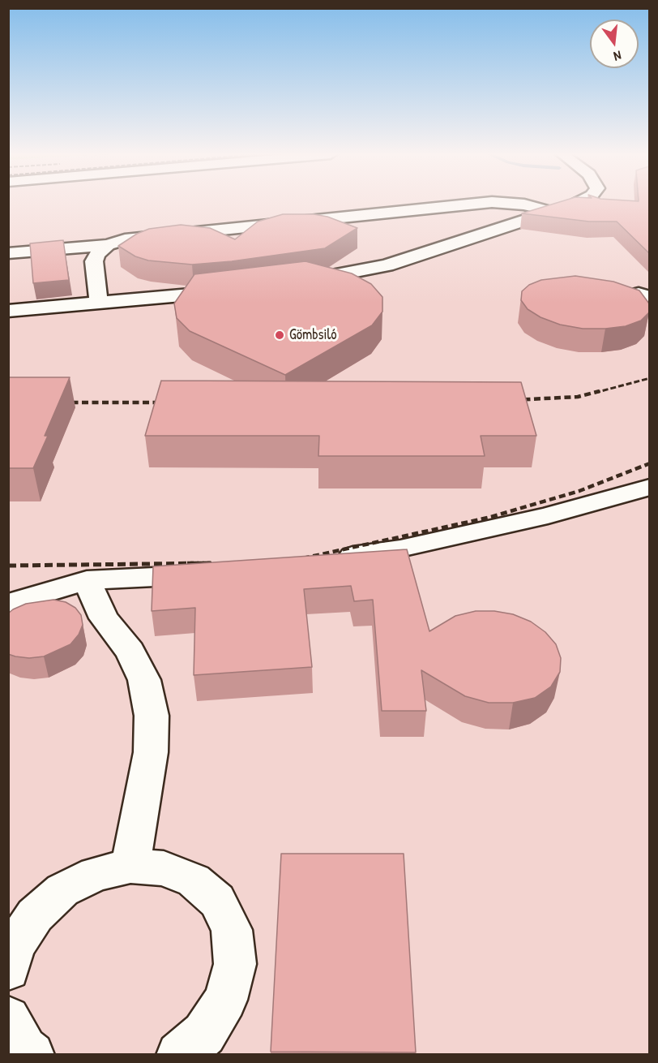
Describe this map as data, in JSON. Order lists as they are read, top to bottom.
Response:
{
  "places": ["Gömbsiló"],
  "north": "bottom"
}
